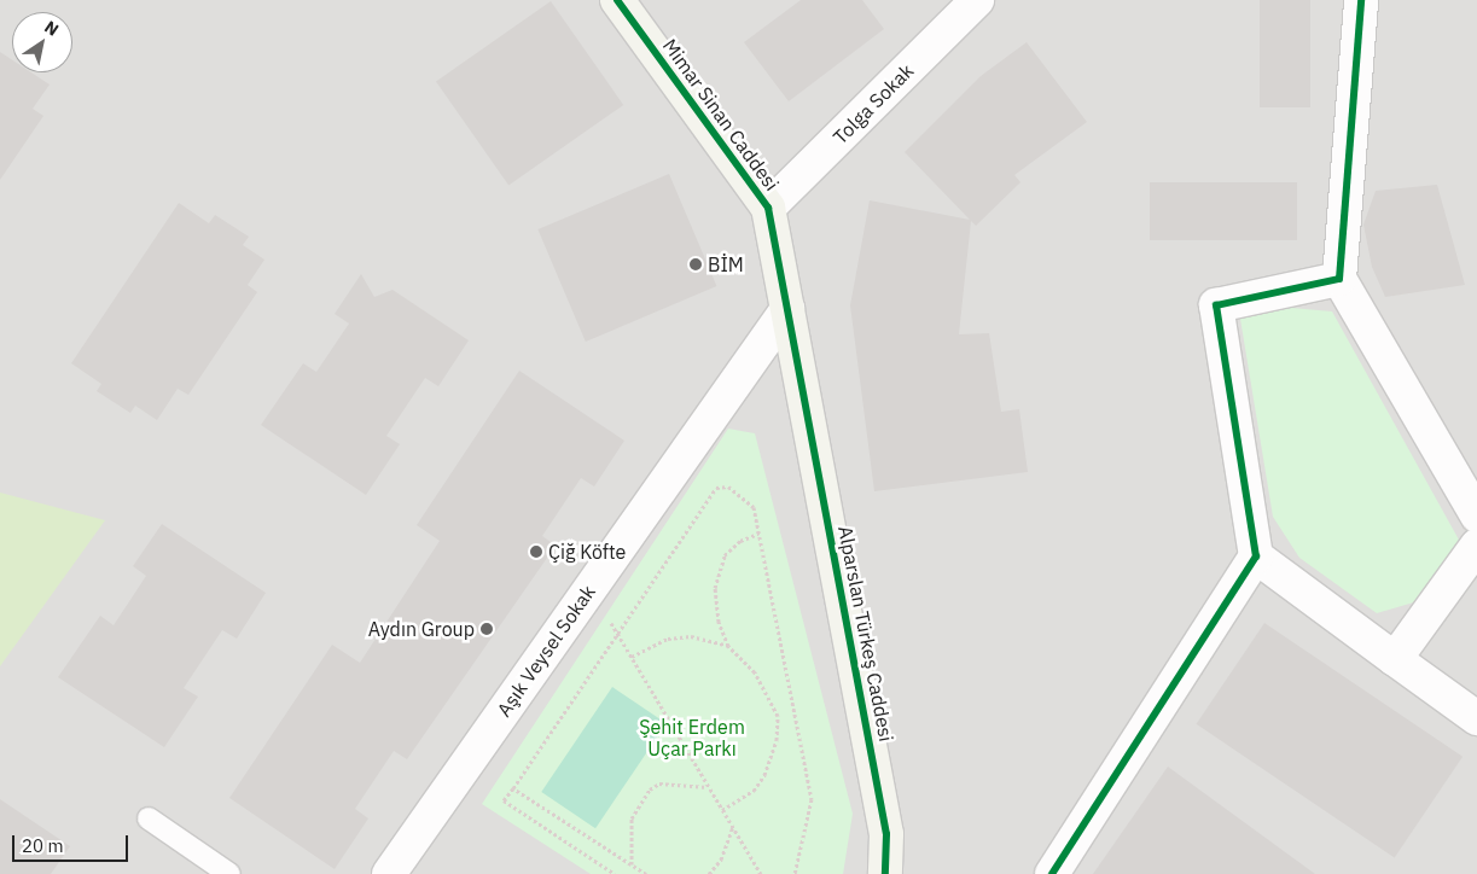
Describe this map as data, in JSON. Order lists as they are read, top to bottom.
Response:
{
  "streets": {
    "street": [
      "Tolga Sokak",
      "Mimar Sinan Caddesi",
      "Alparslan Türkeş Caddesi",
      "Aşık Veysel Sokak"
    ]
  },
  "crossings": [
    ["Tolga Sokak", "Mimar Sinan Caddesi"],
    ["Mimar Sinan Caddesi", "Alparslan Türkeş Caddesi"],
    ["Mimar Sinan Caddesi", "Aşık Veysel Sokak"]
  ],
  "parks": ["Şehit Erdem Uçar Parkı"],
  "places": ["BİM", "Çiğ Köfte", "Aydın Group"],
  "scale_bar": "20 m",
  "north": "top right"
}
